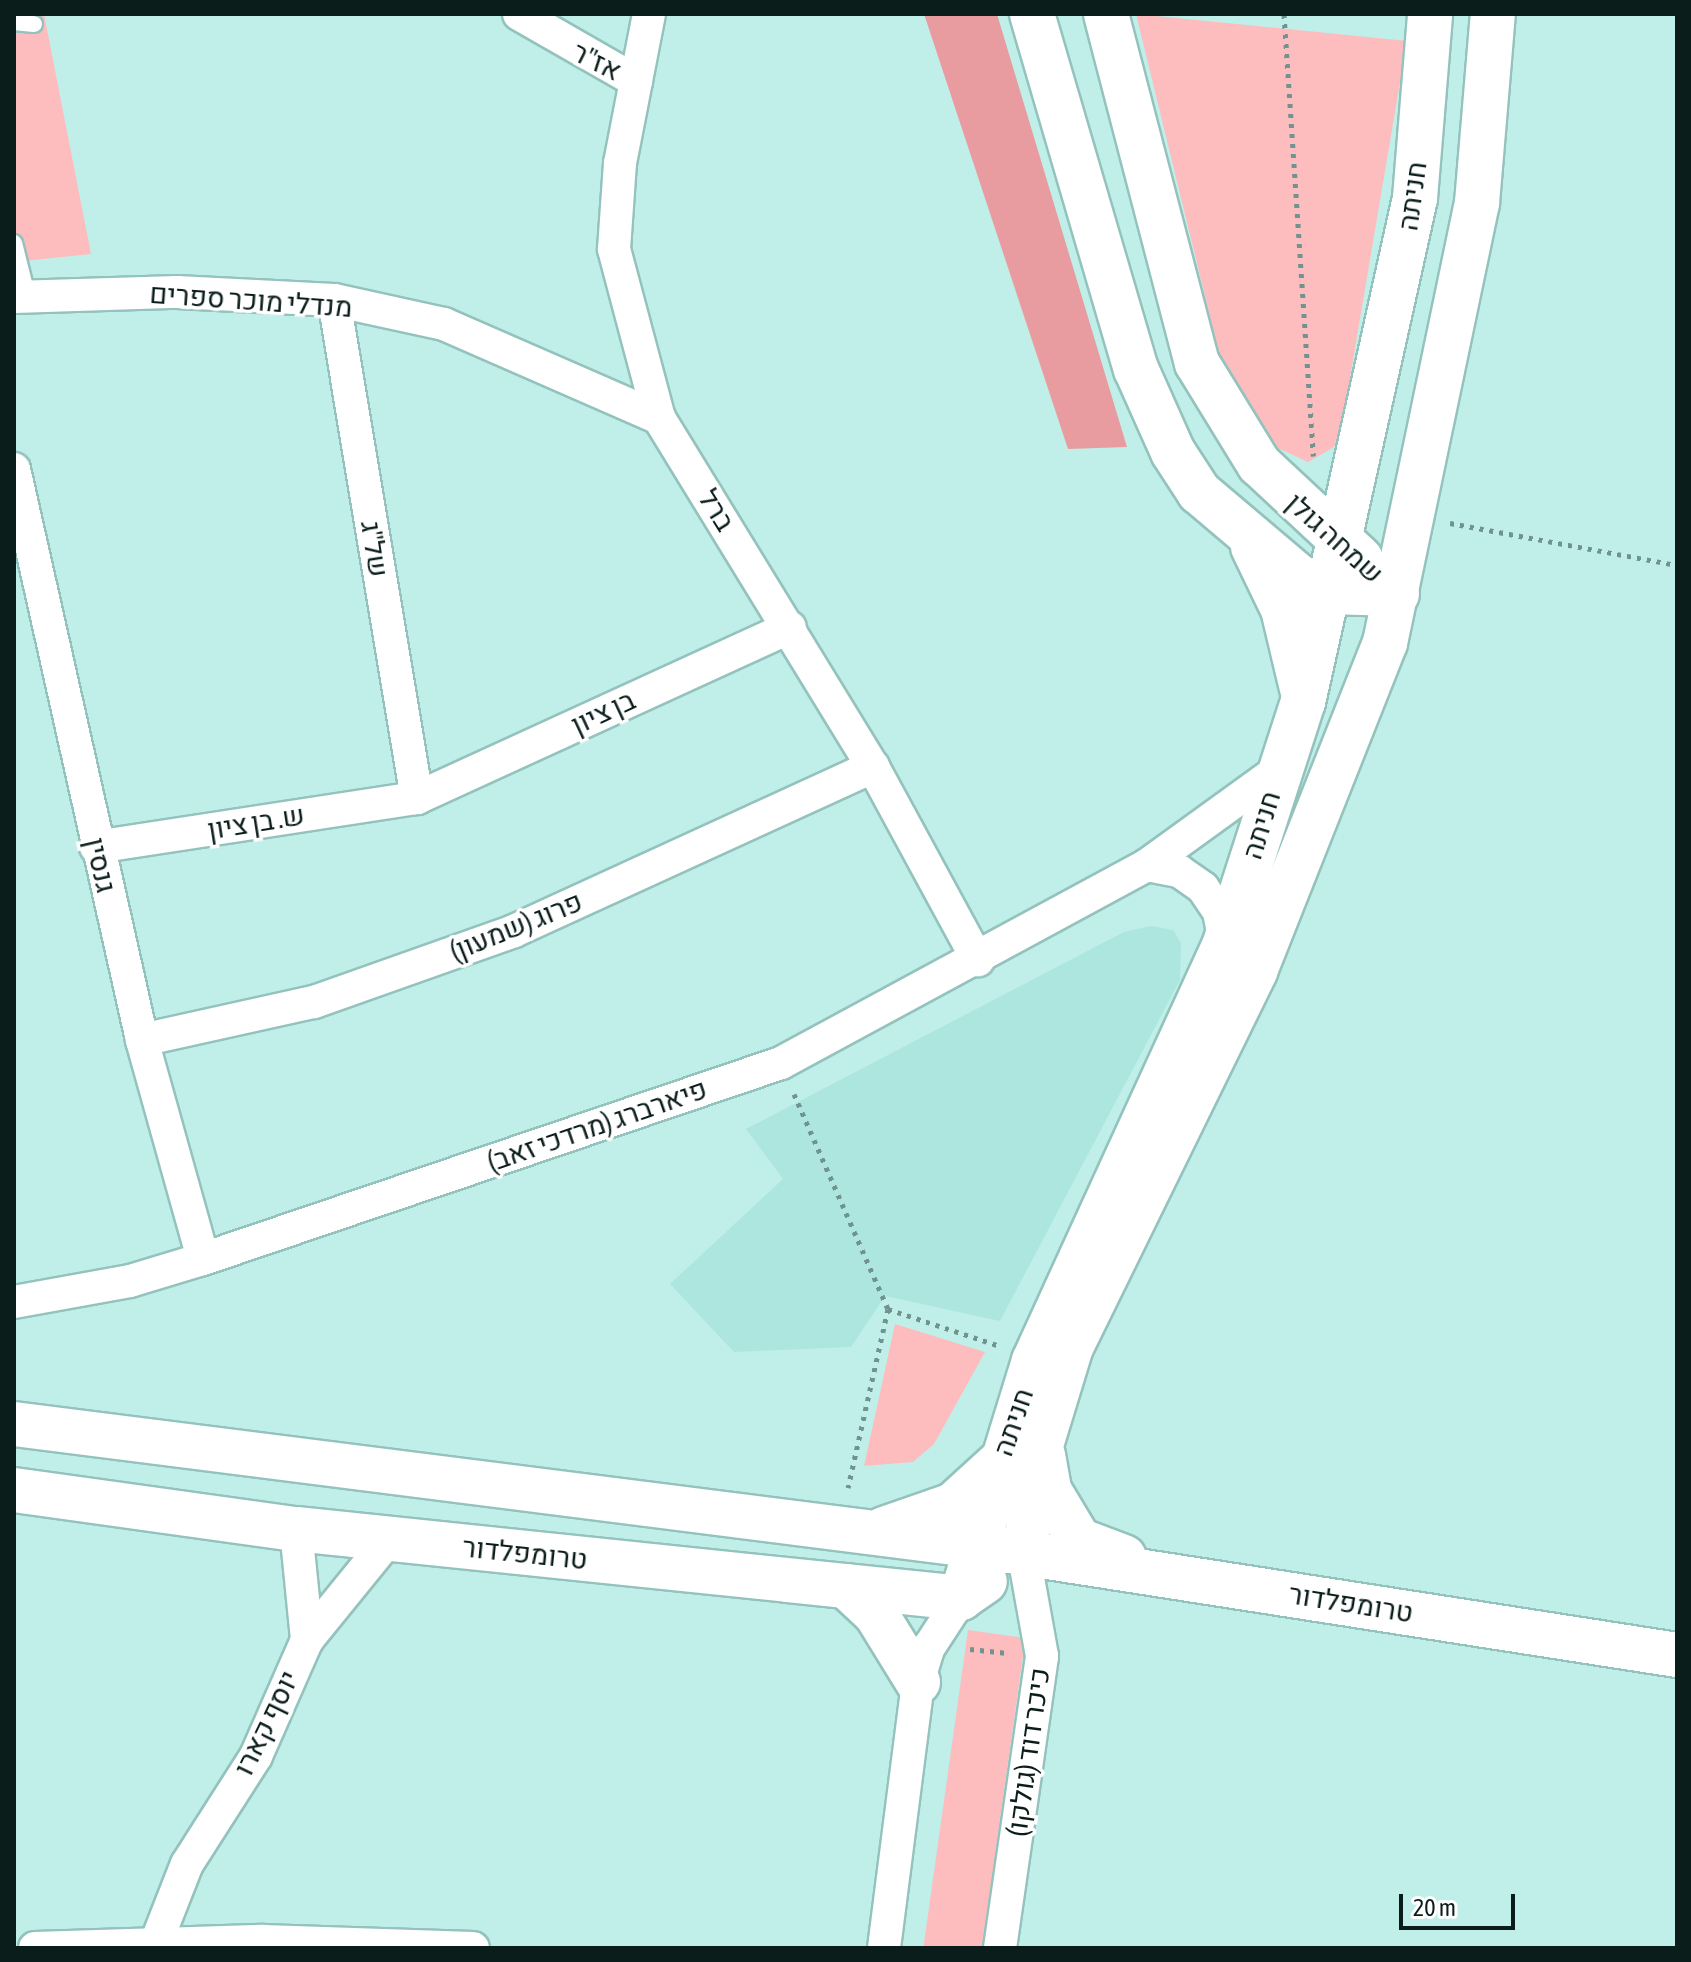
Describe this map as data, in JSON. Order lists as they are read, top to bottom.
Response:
{
  "streets": {
    "street": [
      "אז\"ר",
      "חניתה",
      "מנדלי מוכר ספרים",
      "ברל",
      "שמחה גולן",
      "של\"ג",
      "בן ציון",
      "ש. בן ציון",
      "גנסין",
      "פרוג (שמעון)",
      "פיארברג (מרדכי זאב)",
      "טרומפלדור",
      "יוסף קארו",
      "כיכר דוד (גולקו)"
    ]
  },
  "crossings": [
    ["אז\"ר", "ברל"],
    ["חניתה", "שמחה גולן"],
    ["חניתה", "פיארברג (מרדכי זאב)"],
    ["חניתה", "טרומפלדור"],
    ["חניתה", "כיכר דוד (גולקו)"],
    ["מנדלי מוכר ספרים", "ברל"],
    ["מנדלי מוכר ספרים", "של\"ג"],
    ["ברל", "בן ציון"],
    ["ברל", "פרוג (שמעון)"],
    ["ברל", "פיארברג (מרדכי זאב)"],
    ["של\"ג", "בן ציון"],
    ["של\"ג", "ש. בן ציון"],
    ["בן ציון", "ש. בן ציון"],
    ["ש. בן ציון", "גנסין"],
    ["גנסין", "פרוג (שמעון)"],
    ["גנסין", "פיארברג (מרדכי זאב)"],
    ["טרומפלדור", "יוסף קארו"],
    ["טרומפלדור", "כיכר דוד (גולקו)"]
  ],
  "scale_bar": "20 m"
}
